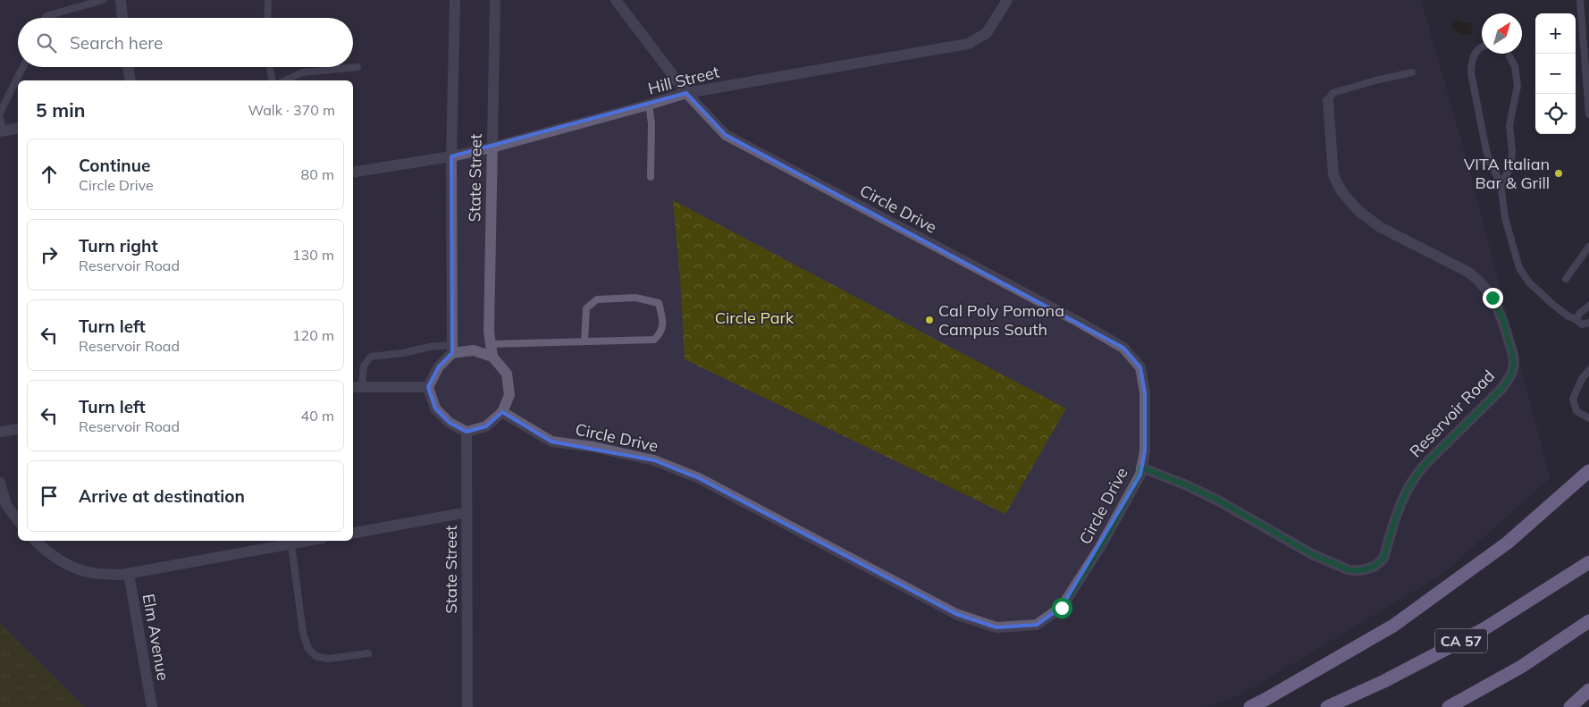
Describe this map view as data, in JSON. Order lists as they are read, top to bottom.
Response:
{
  "streets": {
    "highway": ["CA 57"],
    "street": [
      "Hill Street",
      "State Street",
      "Circle Drive",
      "Reservoir Road",
      "Elm Avenue"
    ]
  },
  "crossings": [
    ["Hill Street", "State Street"],
    ["Hill Street", "Circle Drive"],
    ["State Street", "Circle Drive"],
    ["Circle Drive", "Reservoir Road"]
  ],
  "parks": ["Circle Park"],
  "places": ["VITA Italian Bar & Grill", "Cal Poly Pomona Campus South"],
  "north": "top right",
  "page": {
    "map_buttons": ["+", "−"],
    "search": "Search here",
    "heading": ["5 min", "Walk · 370 m"],
    "list": [
      ["Continue", "Circle Drive", "80 m"],
      ["Turn right", "Reservoir Road", "130 m"],
      ["Turn left", "Reservoir Road", "120 m"],
      ["Turn left", "Reservoir Road", "40 m"],
      "Arrive at destination"
    ]
  }
}
